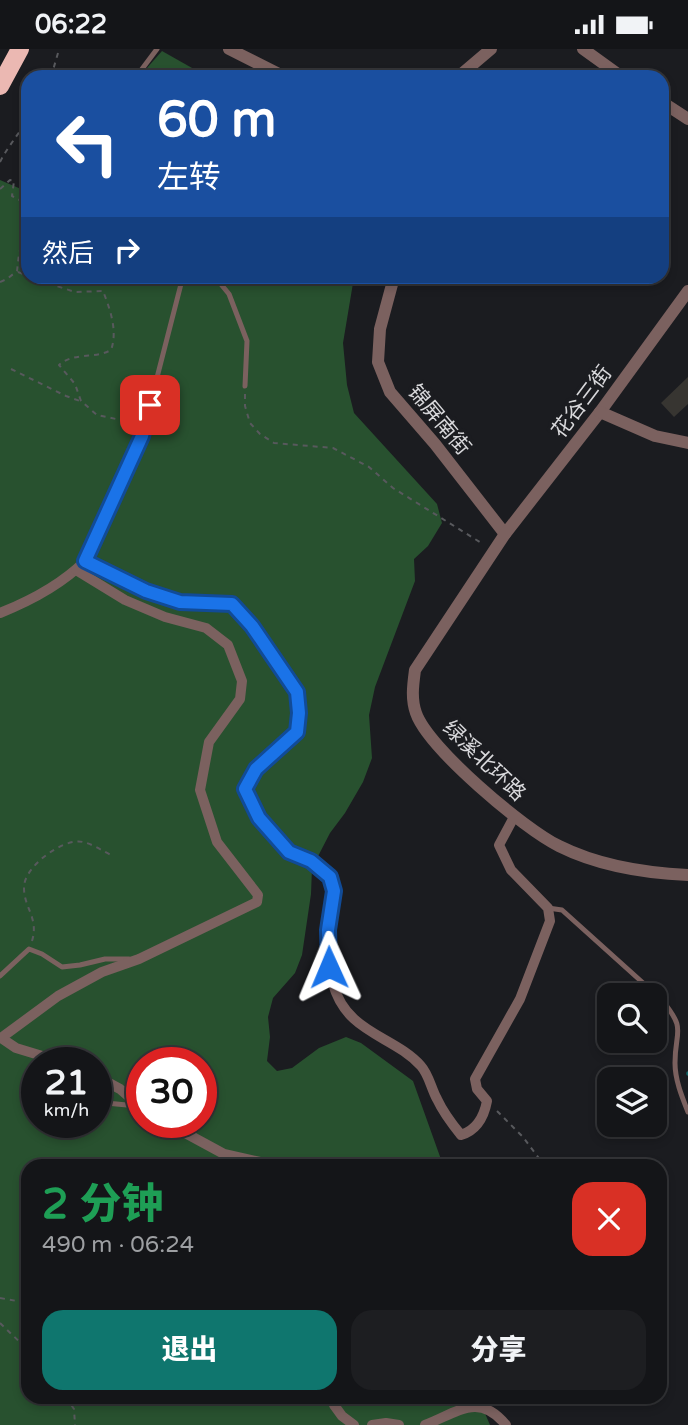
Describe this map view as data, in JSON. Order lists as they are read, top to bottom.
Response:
{
  "streets": {
    "street": ["花谷三街", "锦屏南街", "绿溪北环路"]
  },
  "crossings": [
    ["花谷三街", "锦屏南街"],
    ["花谷三街", "绿溪北环路"],
    ["锦屏南街", "绿溪北环路"]
  ],
  "page": {
    "status": "06:22",
    "turn": ["60 m", "左转"],
    "then": "然后",
    "speed": "21 km/h",
    "limit": "30",
    "heading": ["2 分钟", "490 m · 06:24"],
    "buttons": ["退出", "分享"]
  }
}
